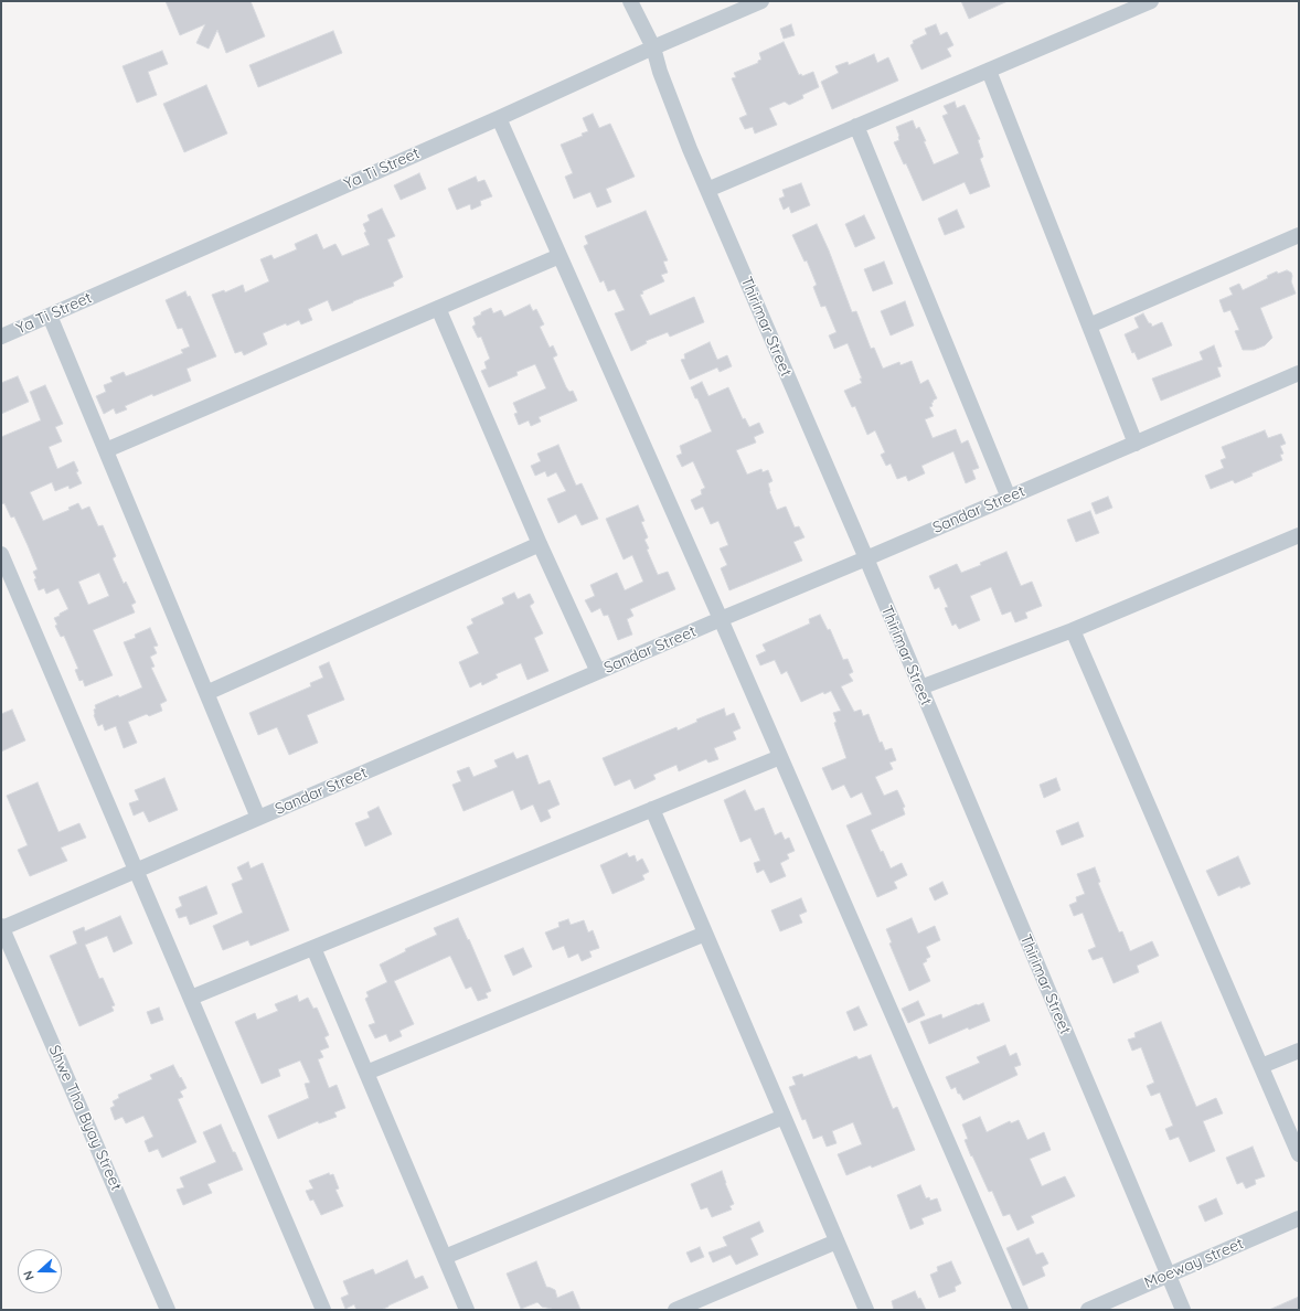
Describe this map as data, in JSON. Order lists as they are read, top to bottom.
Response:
{
  "streets": {
    "street": [
      "Ya Ti Street",
      "Thirimar Street",
      "Sandar Street",
      "Shwe Tha Byay Street",
      "Moeway street"
    ]
  },
  "crossings": [
    ["Ya Ti Street", "Thirimar Street"],
    ["Thirimar Street", "Sandar Street"],
    ["Thirimar Street", "Moeway street"],
    ["Sandar Street", "Shwe Tha Byay Street"]
  ],
  "north": "left"
}
